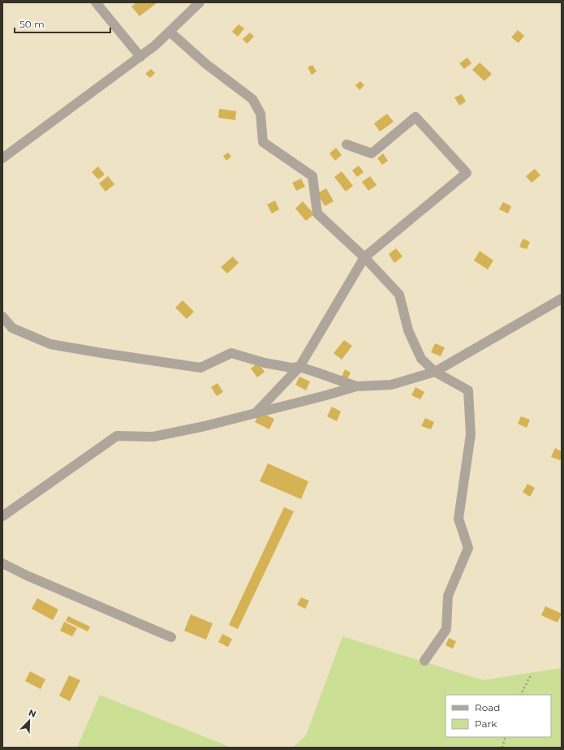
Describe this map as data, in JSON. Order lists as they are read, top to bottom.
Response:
{
  "legend": ["Road", "Park"],
  "scale_bar": "50 m",
  "north": "top right"
}
